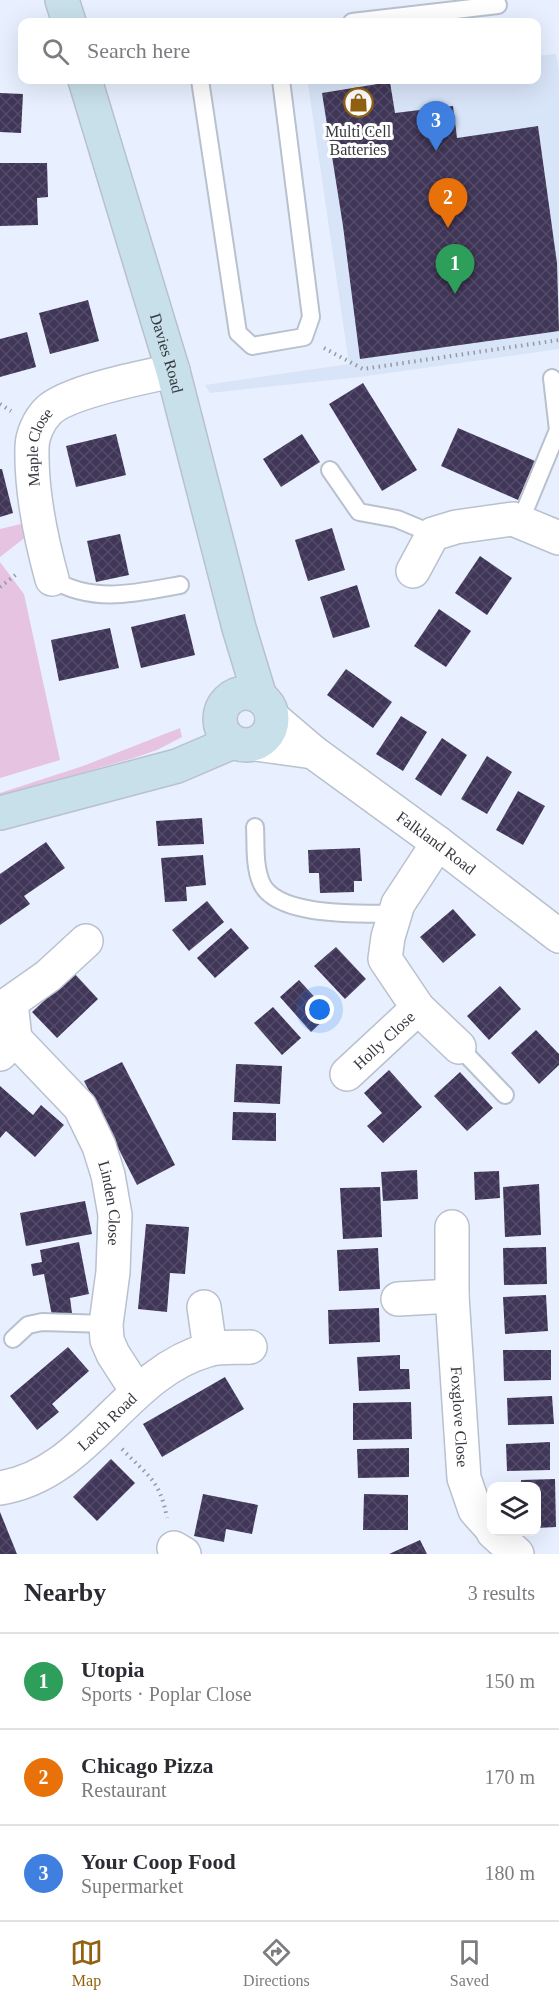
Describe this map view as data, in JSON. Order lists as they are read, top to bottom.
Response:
{
  "streets": {
    "street": [
      "Davies Road",
      "Maple Close",
      "Falkland Road",
      "Holly Close",
      "Linden Close",
      "Foxglove Close",
      "Larch Road"
    ]
  },
  "crossings": [
    ["Davies Road", "Maple Close"],
    ["Davies Road", "Falkland Road"],
    ["Falkland Road", "Holly Close"],
    ["Linden Close", "Larch Road"]
  ],
  "places": {
    "shop": ["Multi Cell Batteries"]
  },
  "page": {
    "search": "Search here",
    "pins": ["3", "2", "1"],
    "heading": ["Nearby", "3 results"],
    "list": [
      {
        "mark": "1",
        "name": "Utopia",
        "note": "Sports · Poplar Close",
        "value": "150 m"
      },
      {
        "mark": "2",
        "name": "Chicago Pizza",
        "note": "Restaurant",
        "value": "170 m"
      },
      {
        "mark": "3",
        "name": "Your Coop Food",
        "note": "Supermarket",
        "value": "180 m"
      }
    ],
    "nav": ["Map", "Directions", "Saved"]
  }
}
